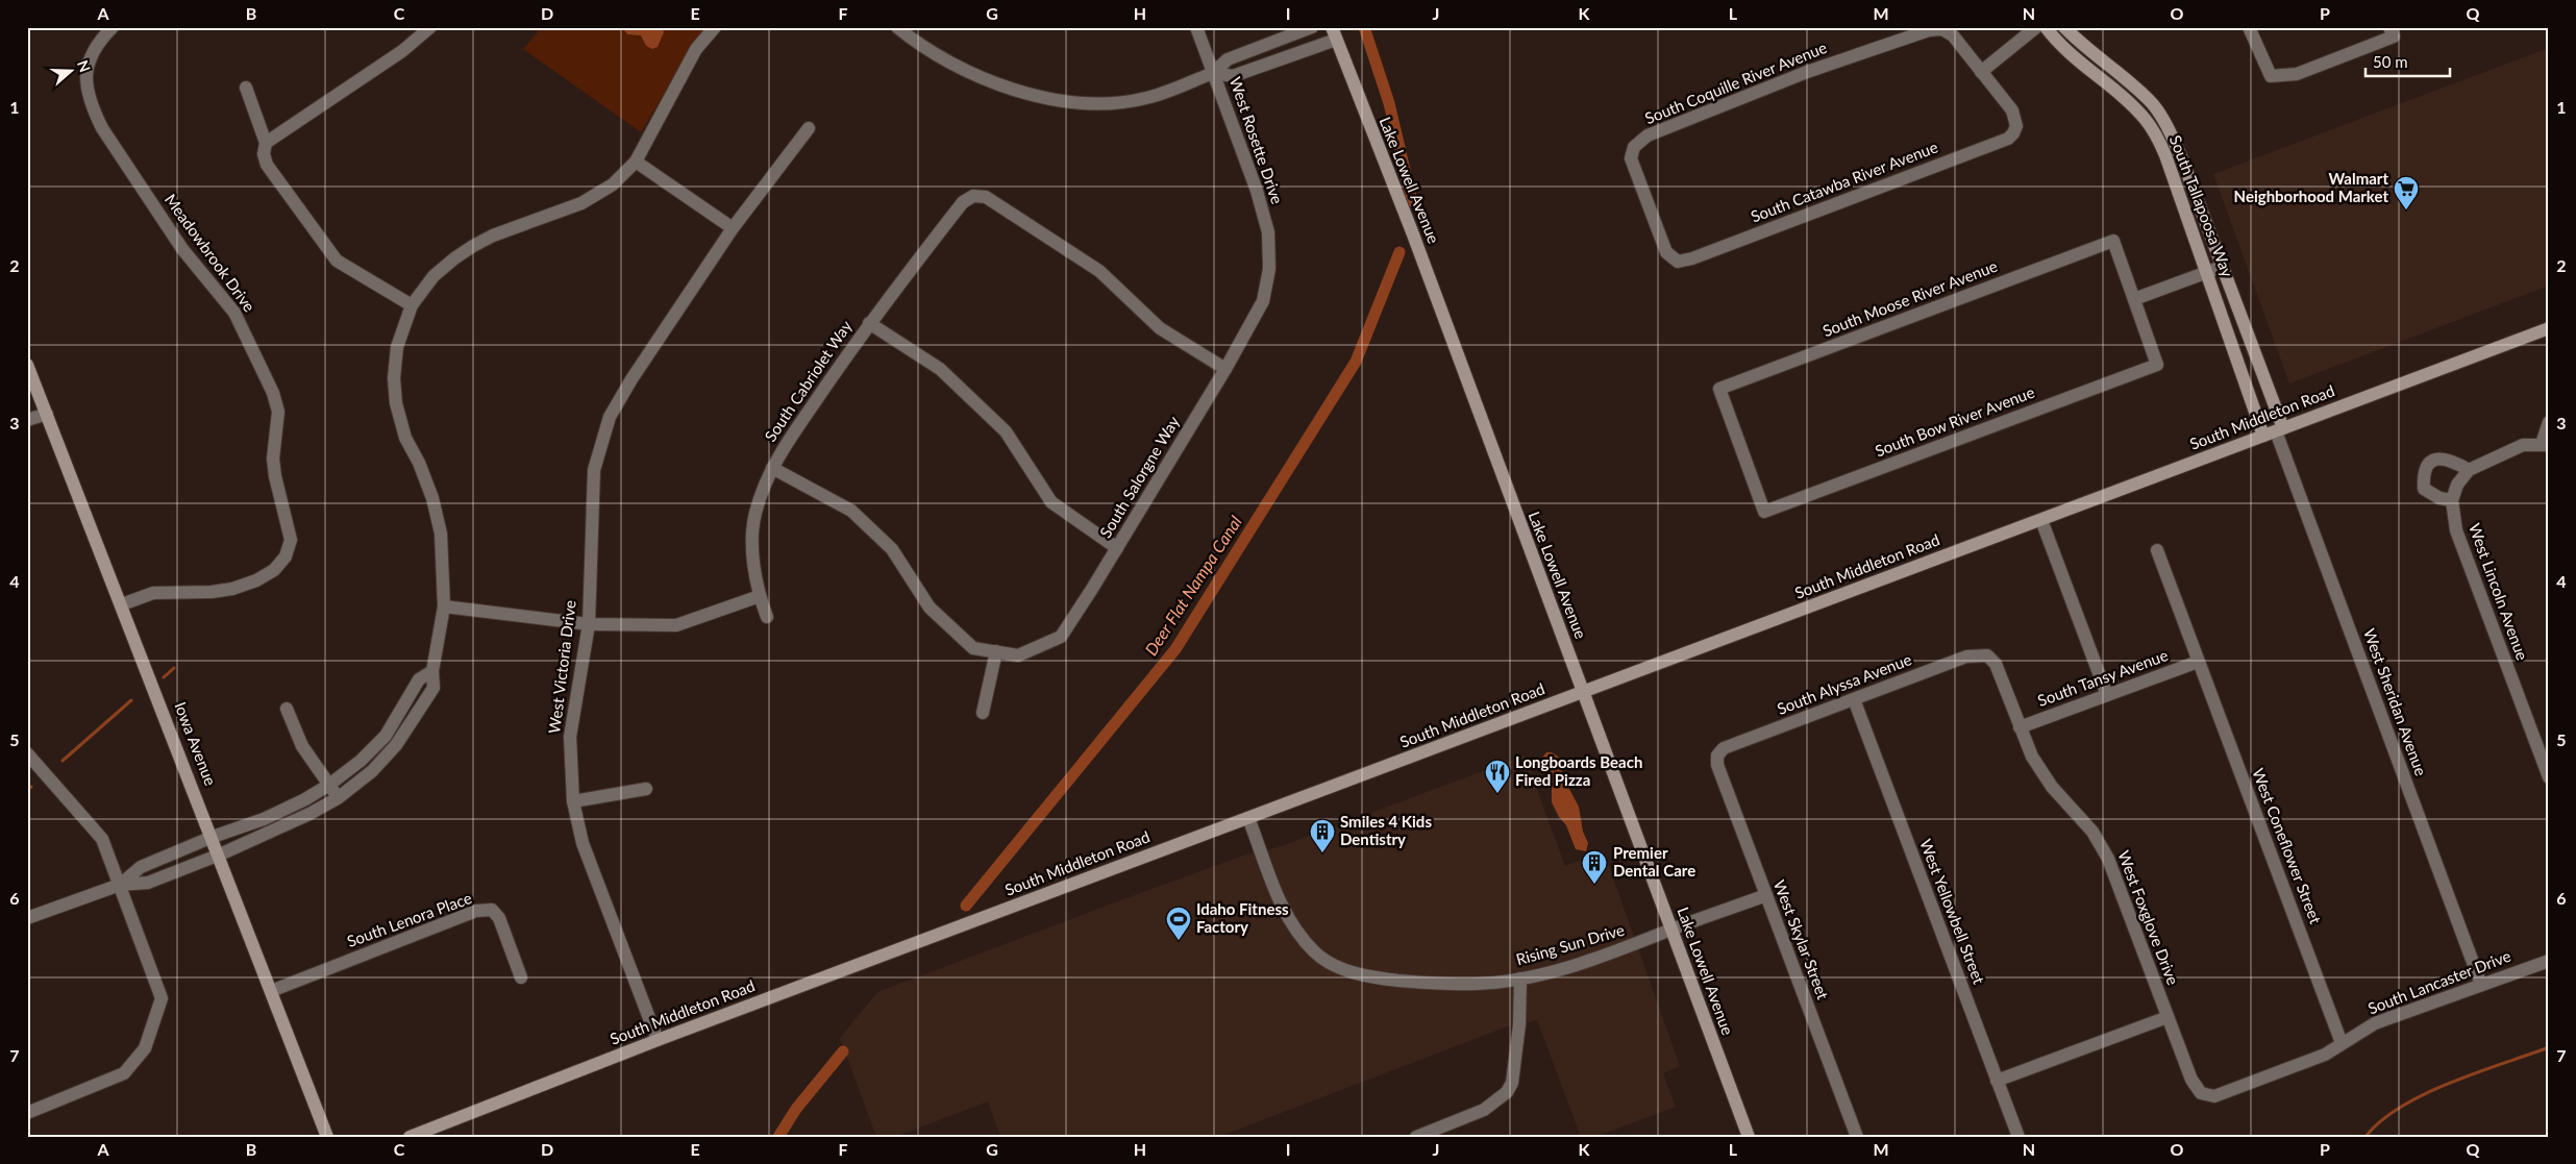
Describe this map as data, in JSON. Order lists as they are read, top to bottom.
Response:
{
  "streets": {
    "main road": [
      "Lake Lowell Avenue",
      "South Tallapoosa Way",
      "South Middleton Road",
      "Iowa Avenue"
    ],
    "street": [
      "South Coquille River Avenue",
      "West Rosette Drive",
      "South Catawba River Avenue",
      "Meadowbrook Drive",
      "South Moose River Avenue",
      "South Cabriolet Way",
      "South Bow River Avenue",
      "South Salorgne Way",
      "West Lincoln Avenue",
      "West Victoria Drive",
      "South Tansy Avenue",
      "South Alyssa Avenue",
      "West Sheridan Avenue",
      "West Coneflower Street",
      "West Yellowbell Street",
      "West Foxglove Drive",
      "South Lenora Place",
      "West Skylar Street",
      "Rising Sun Drive",
      "South Lancaster Drive"
    ]
  },
  "crossings": [
    ["South Coquille River Avenue", "South Catawba River Avenue"],
    ["West Rosette Drive", "South Salorgne Way"],
    ["Lake Lowell Avenue", "South Middleton Road"],
    ["Lake Lowell Avenue", "Rising Sun Drive"],
    ["South Tallapoosa Way", "South Middleton Road"],
    ["South Tallapoosa Way", "West Sheridan Avenue"],
    ["Meadowbrook Drive", "Iowa Avenue"],
    ["South Moose River Avenue", "South Bow River Avenue"],
    ["South Cabriolet Way", "South Salorgne Way"],
    ["South Middleton Road", "West Victoria Drive"],
    ["South Middleton Road", "West Sheridan Avenue"],
    ["South Middleton Road", "Rising Sun Drive"],
    ["South Tansy Avenue", "West Coneflower Street"],
    ["South Tansy Avenue", "West Foxglove Drive"],
    ["South Alyssa Avenue", "West Yellowbell Street"],
    ["South Alyssa Avenue", "West Foxglove Drive"],
    ["South Alyssa Avenue", "West Skylar Street"],
    ["West Sheridan Avenue", "South Lancaster Drive"],
    ["Iowa Avenue", "South Lenora Place"],
    ["West Coneflower Street", "South Lancaster Drive"],
    ["West Foxglove Drive", "South Lancaster Drive"],
    ["West Skylar Street", "Rising Sun Drive"]
  ],
  "water": ["Deer Flat Nampa Canal"],
  "places": {
    "supermarket": ["Walmart Neighborhood Market"],
    "restaurant": ["Longboards Beach Fired Pizza"],
    "building": ["Smiles 4 Kids Dentistry", "Premier Dental Care"],
    "sports": ["Idaho Fitness Factory"]
  },
  "scale_bar": "50 m",
  "north": "right",
  "grid": {
    "columns": [
      "A",
      "B",
      "C",
      "D",
      "E",
      "F",
      "G",
      "H",
      "I",
      "J",
      "K",
      "L",
      "M",
      "N",
      "O",
      "P",
      "Q"
    ],
    "rows": [
      "1",
      "2",
      "3",
      "4",
      "5",
      "6",
      "7"
    ]
  }
}
